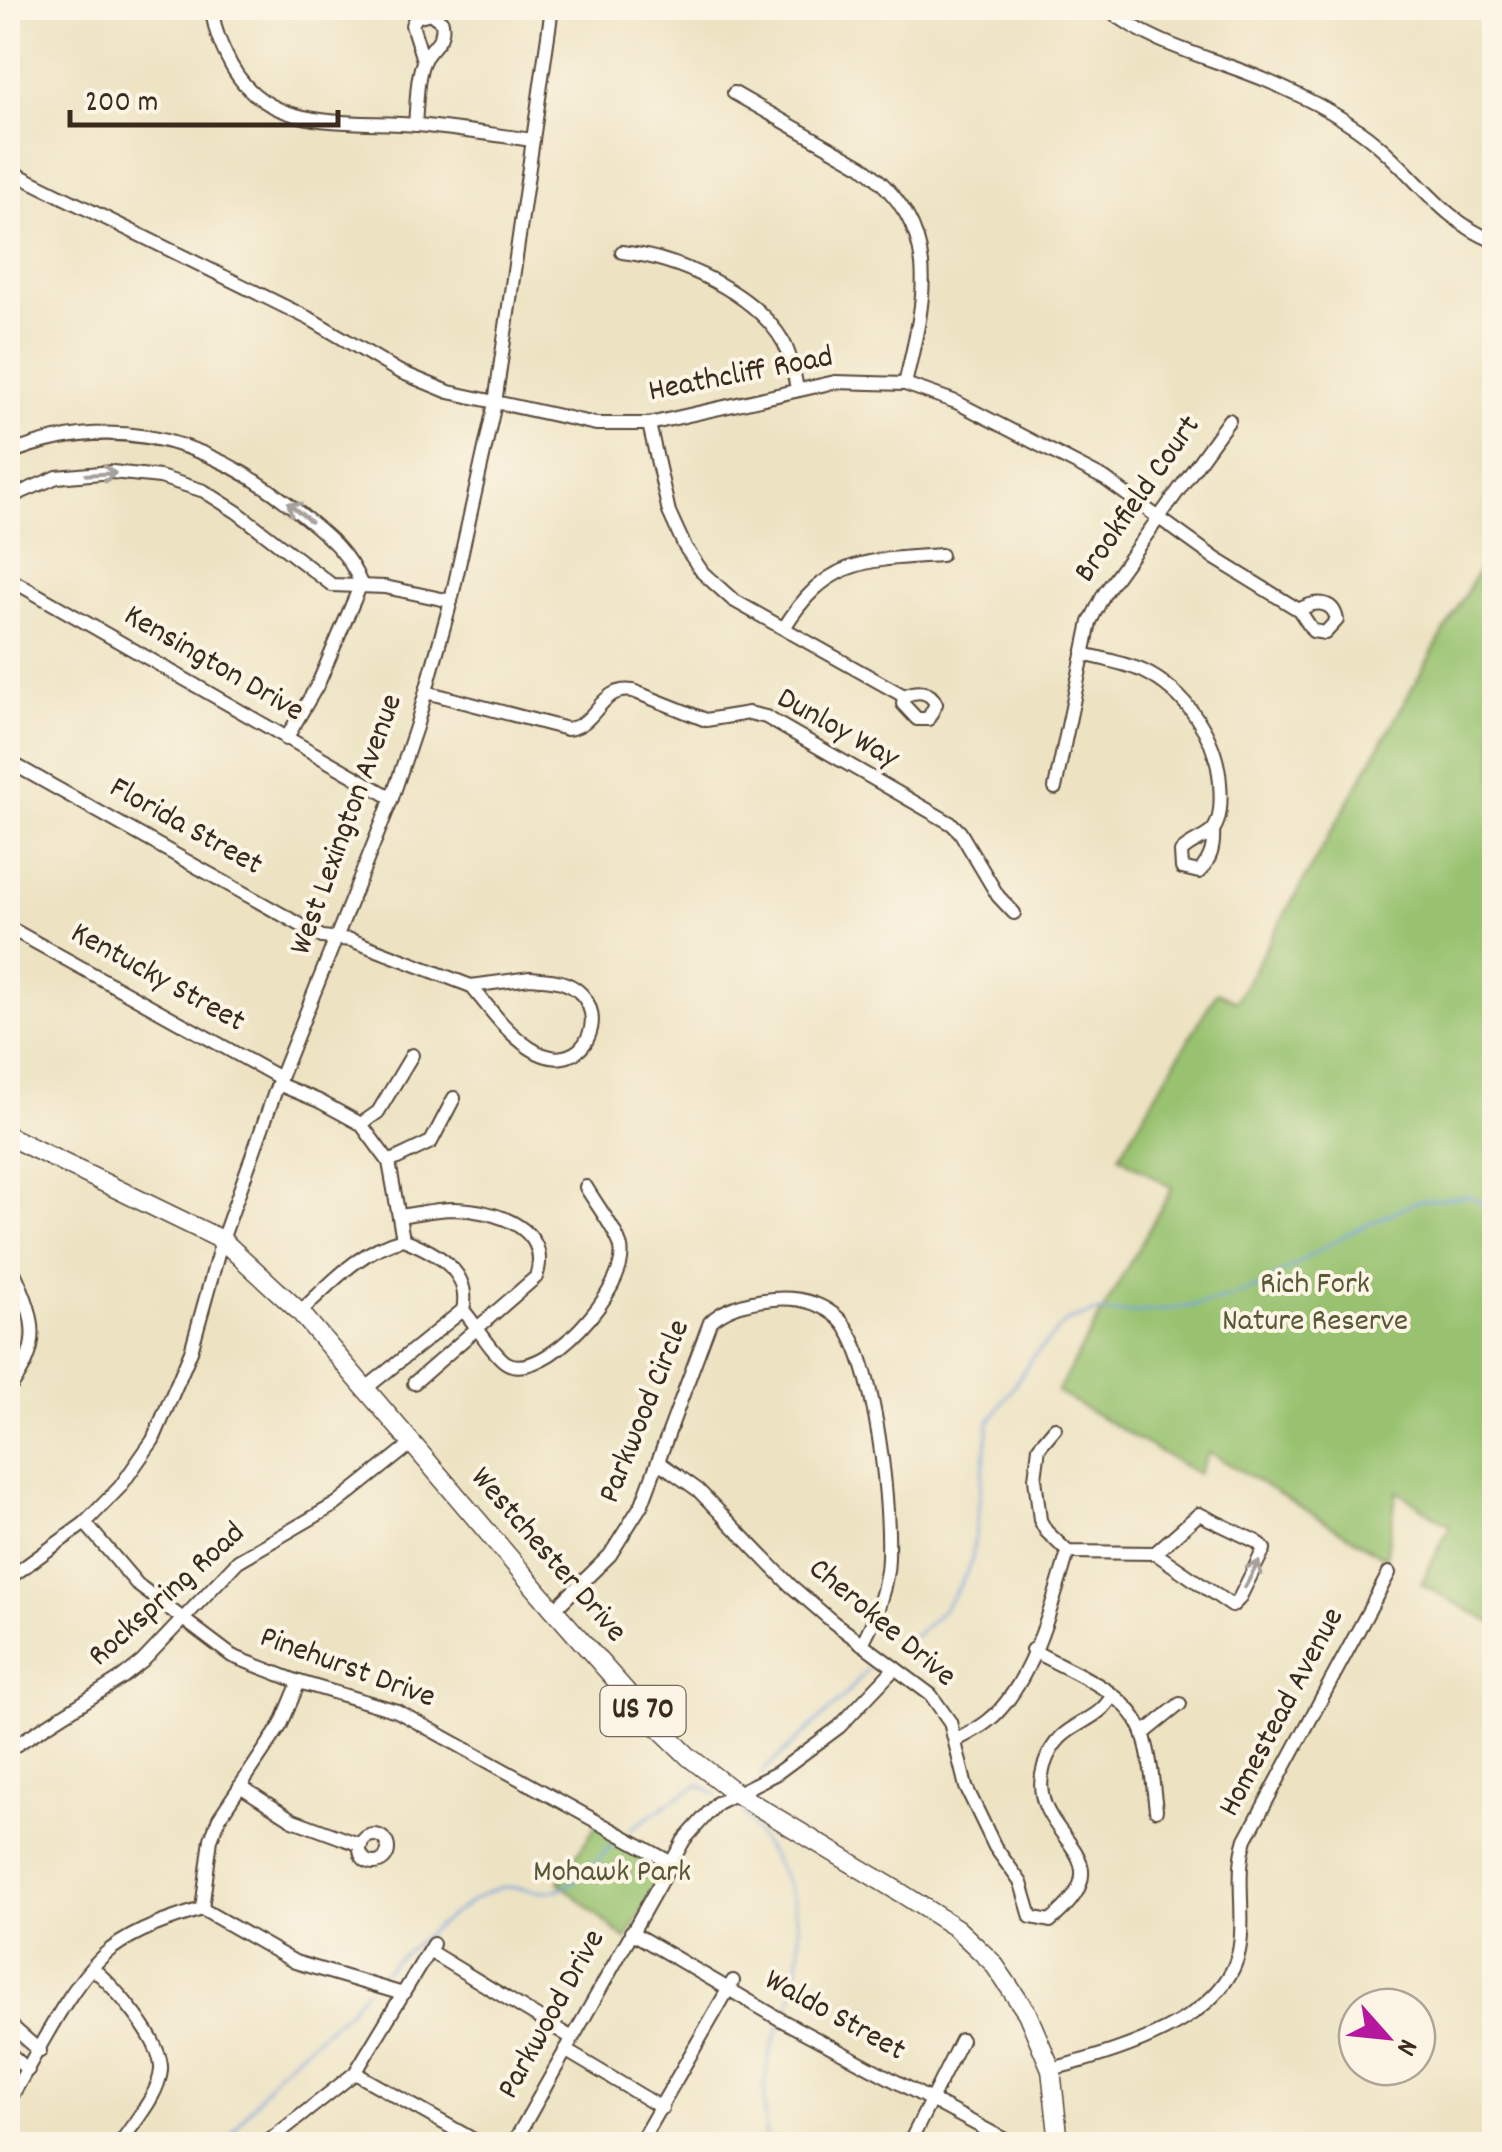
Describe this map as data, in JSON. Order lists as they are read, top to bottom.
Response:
{
  "streets": {
    "main road": ["Westchester Drive", "US 70"],
    "street": [
      "Heathcliff Road",
      "Brookfield Court",
      "Kensington Drive",
      "Dunloy Way",
      "West Lexington Avenue",
      "Florida Street",
      "Kentucky Street",
      "Parkwood Circle",
      "Rockspring Road",
      "Cherokee Drive",
      "Pinehurst Drive",
      "Homestead Avenue",
      "Parkwood Drive",
      "Waldo Street"
    ]
  },
  "crossings": [
    ["Heathcliff Road", "Brookfield Court"],
    ["Heathcliff Road", "West Lexington Avenue"],
    ["Kensington Drive", "West Lexington Avenue"],
    ["Dunloy Way", "West Lexington Avenue"],
    ["West Lexington Avenue", "Florida Street"],
    ["West Lexington Avenue", "Kentucky Street"],
    ["West Lexington Avenue", "Westchester Drive"],
    ["West Lexington Avenue", "Pinehurst Drive"],
    ["Parkwood Circle", "Westchester Drive"],
    ["Parkwood Circle", "Cherokee Drive"],
    ["Westchester Drive", "Rockspring Road"],
    ["Westchester Drive", "Homestead Avenue"],
    ["Westchester Drive", "Parkwood Drive"],
    ["Rockspring Road", "Pinehurst Drive"],
    ["Cherokee Drive", "Parkwood Drive"],
    ["Pinehurst Drive", "Parkwood Drive"],
    ["Parkwood Drive", "Waldo Street"]
  ],
  "parks": ["Rich Fork Nature Reserve", "Mohawk Park"],
  "scale_bar": "200 m",
  "north": "bottom right"
}
